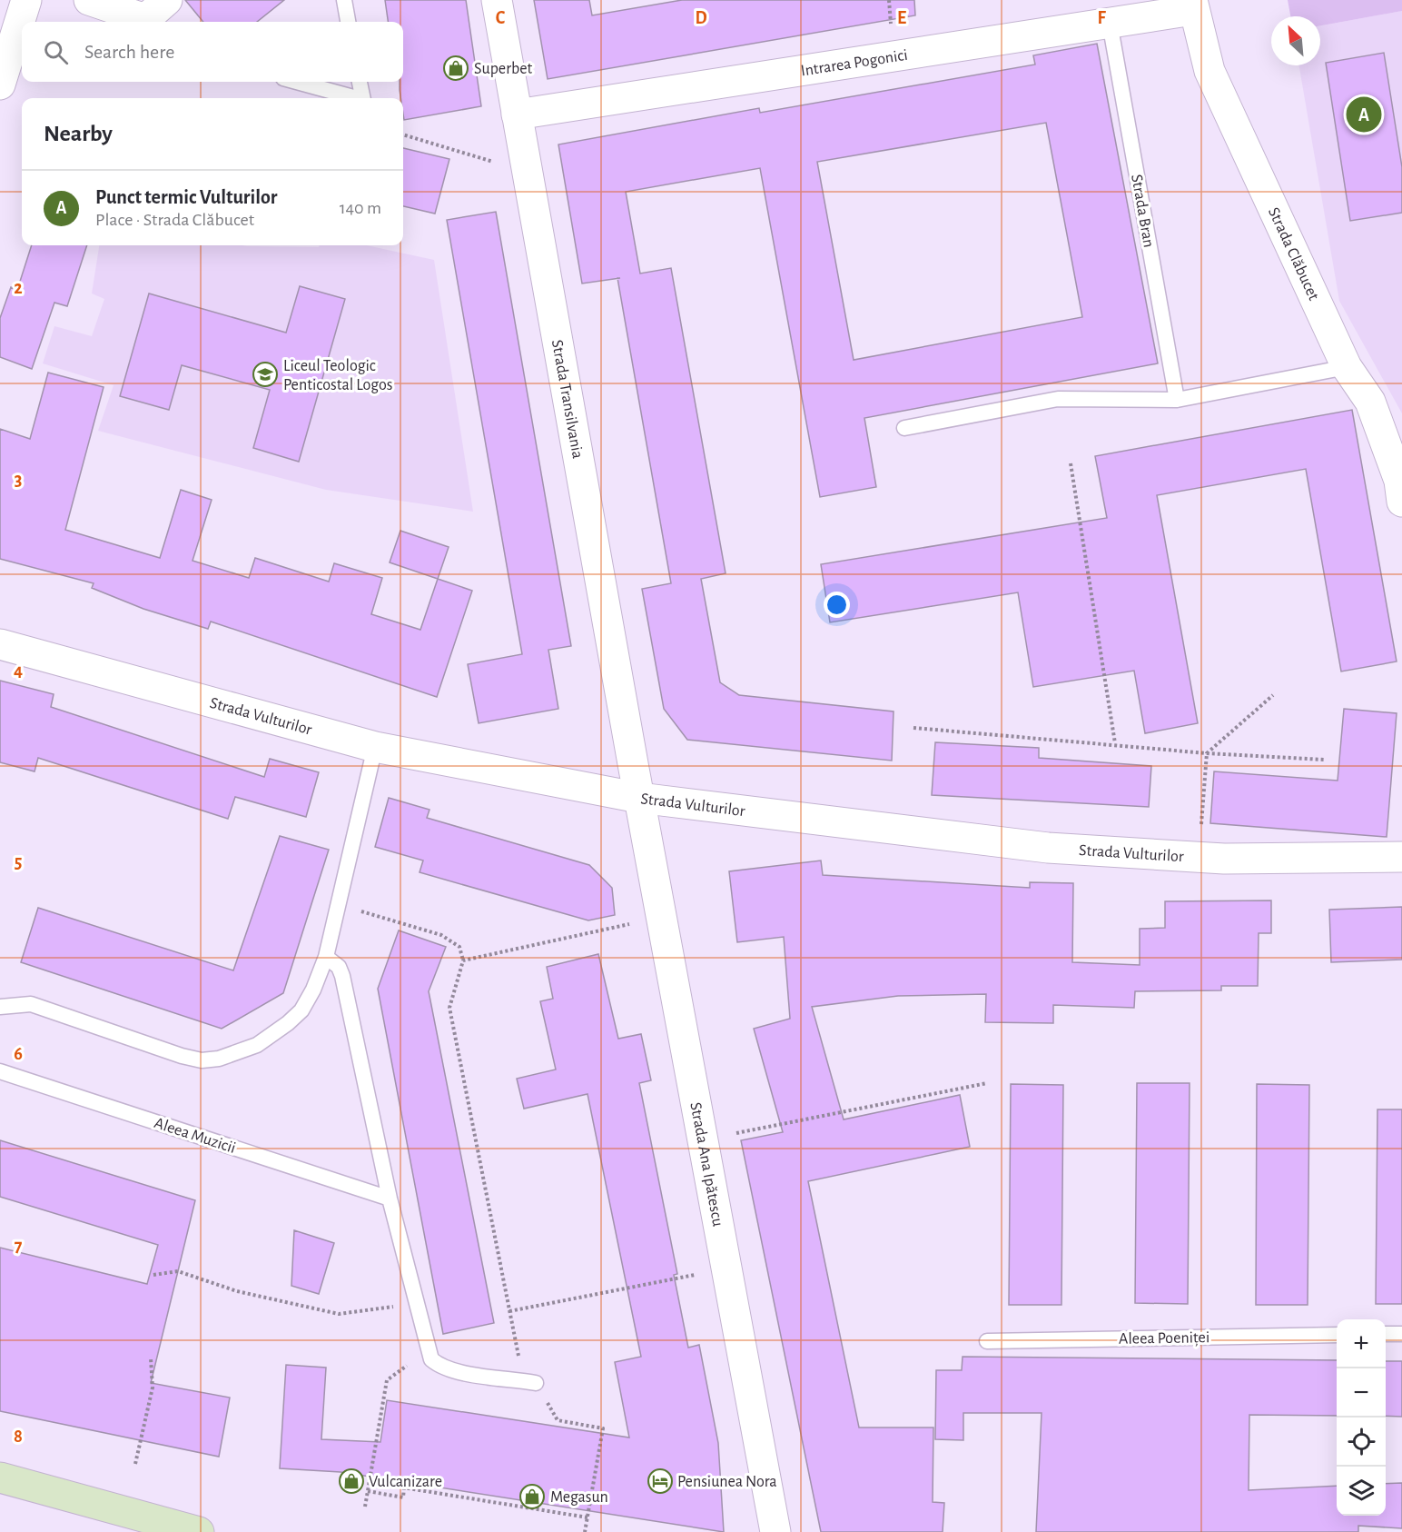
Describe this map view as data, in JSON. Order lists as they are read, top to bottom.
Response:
{
  "streets": {
    "street": [
      "Intrarea Pogonici",
      "Strada Clăbucet",
      "Strada Transilvania",
      "Strada Vulturilor",
      "Strada Ana Ipătescu"
    ],
    "lane": ["Strada Bran", "Aleea Muzicii", "Aleea Poeniței"]
  },
  "crossings": [
    ["Intrarea Pogonici", "Strada Bran"],
    ["Intrarea Pogonici", "Strada Clăbucet"],
    ["Intrarea Pogonici", "Strada Transilvania"],
    ["Strada Transilvania", "Strada Vulturilor"],
    ["Strada Transilvania", "Strada Ana Ipătescu"],
    ["Strada Vulturilor", "Strada Ana Ipătescu"]
  ],
  "places": {
    "shop": ["Superbet", "Vulcanizare", "Megasun"],
    "school or university": ["Liceul Teologic Penticostal Logos"],
    "hotel": ["Pensiunea Nora"]
  },
  "north": "top left",
  "page": {
    "search": "Search here",
    "pins": "A",
    "heading": "Nearby",
    "list": [
      {
        "mark": "A",
        "name": "Punct termic Vulturilor",
        "note": "Place · Strada Clăbucet",
        "value": "140 m"
      }
    ],
    "map_buttons": ["+", "−"]
  },
  "grid": {
    "columns": [
      "C",
      "D",
      "E",
      "F"
    ],
    "rows": [
      "2",
      "3",
      "4",
      "5",
      "6",
      "7",
      "8"
    ]
  }
}
